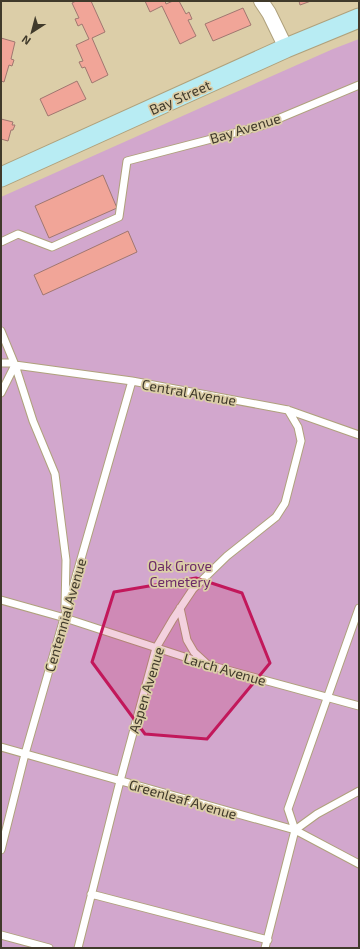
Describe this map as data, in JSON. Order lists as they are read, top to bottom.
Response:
{
  "streets": {
    "main road": ["Bay Street"],
    "lane": [
      "Bay Avenue",
      "Central Avenue",
      "Centennial Avenue",
      "Larch Avenue",
      "Aspen Avenue",
      "Greenleaf Avenue"
    ]
  },
  "crossings": [
    ["Central Avenue", "Centennial Avenue"],
    ["Central Avenue", "Aspen Avenue"],
    ["Centennial Avenue", "Larch Avenue"],
    ["Centennial Avenue", "Greenleaf Avenue"],
    ["Larch Avenue", "Aspen Avenue"],
    ["Aspen Avenue", "Greenleaf Avenue"]
  ],
  "parks": ["Oak Grove Cemetery"],
  "north": "bottom left"
}
